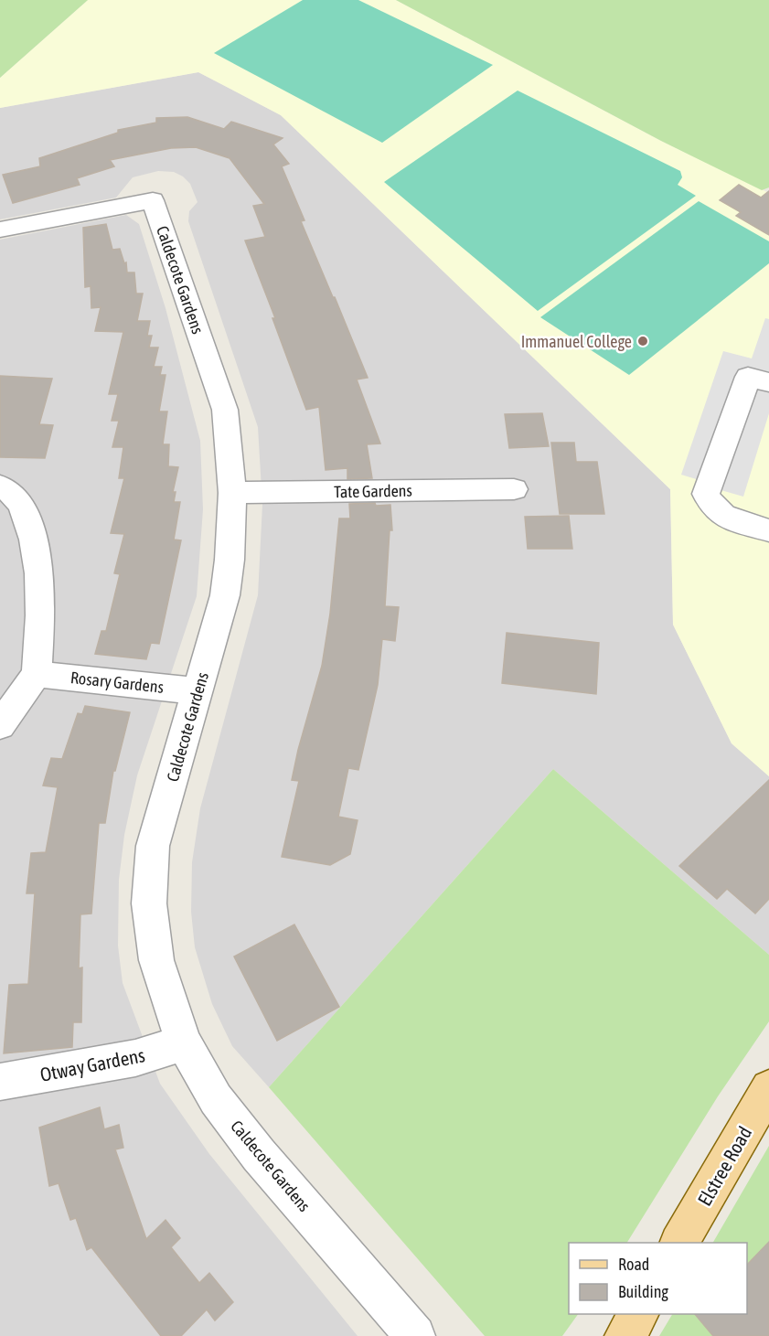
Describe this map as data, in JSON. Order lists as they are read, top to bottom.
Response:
{
  "streets": {
    "main road": ["Elstree Road"],
    "street": [
      "Caldecote Gardens",
      "Tate Gardens",
      "Rosary Gardens",
      "Otway Gardens"
    ]
  },
  "crossings": [
    ["Caldecote Gardens", "Tate Gardens"],
    ["Caldecote Gardens", "Rosary Gardens"],
    ["Caldecote Gardens", "Otway Gardens"]
  ],
  "places": ["Immanuel College"],
  "legend": ["Road", "Building"]
}
